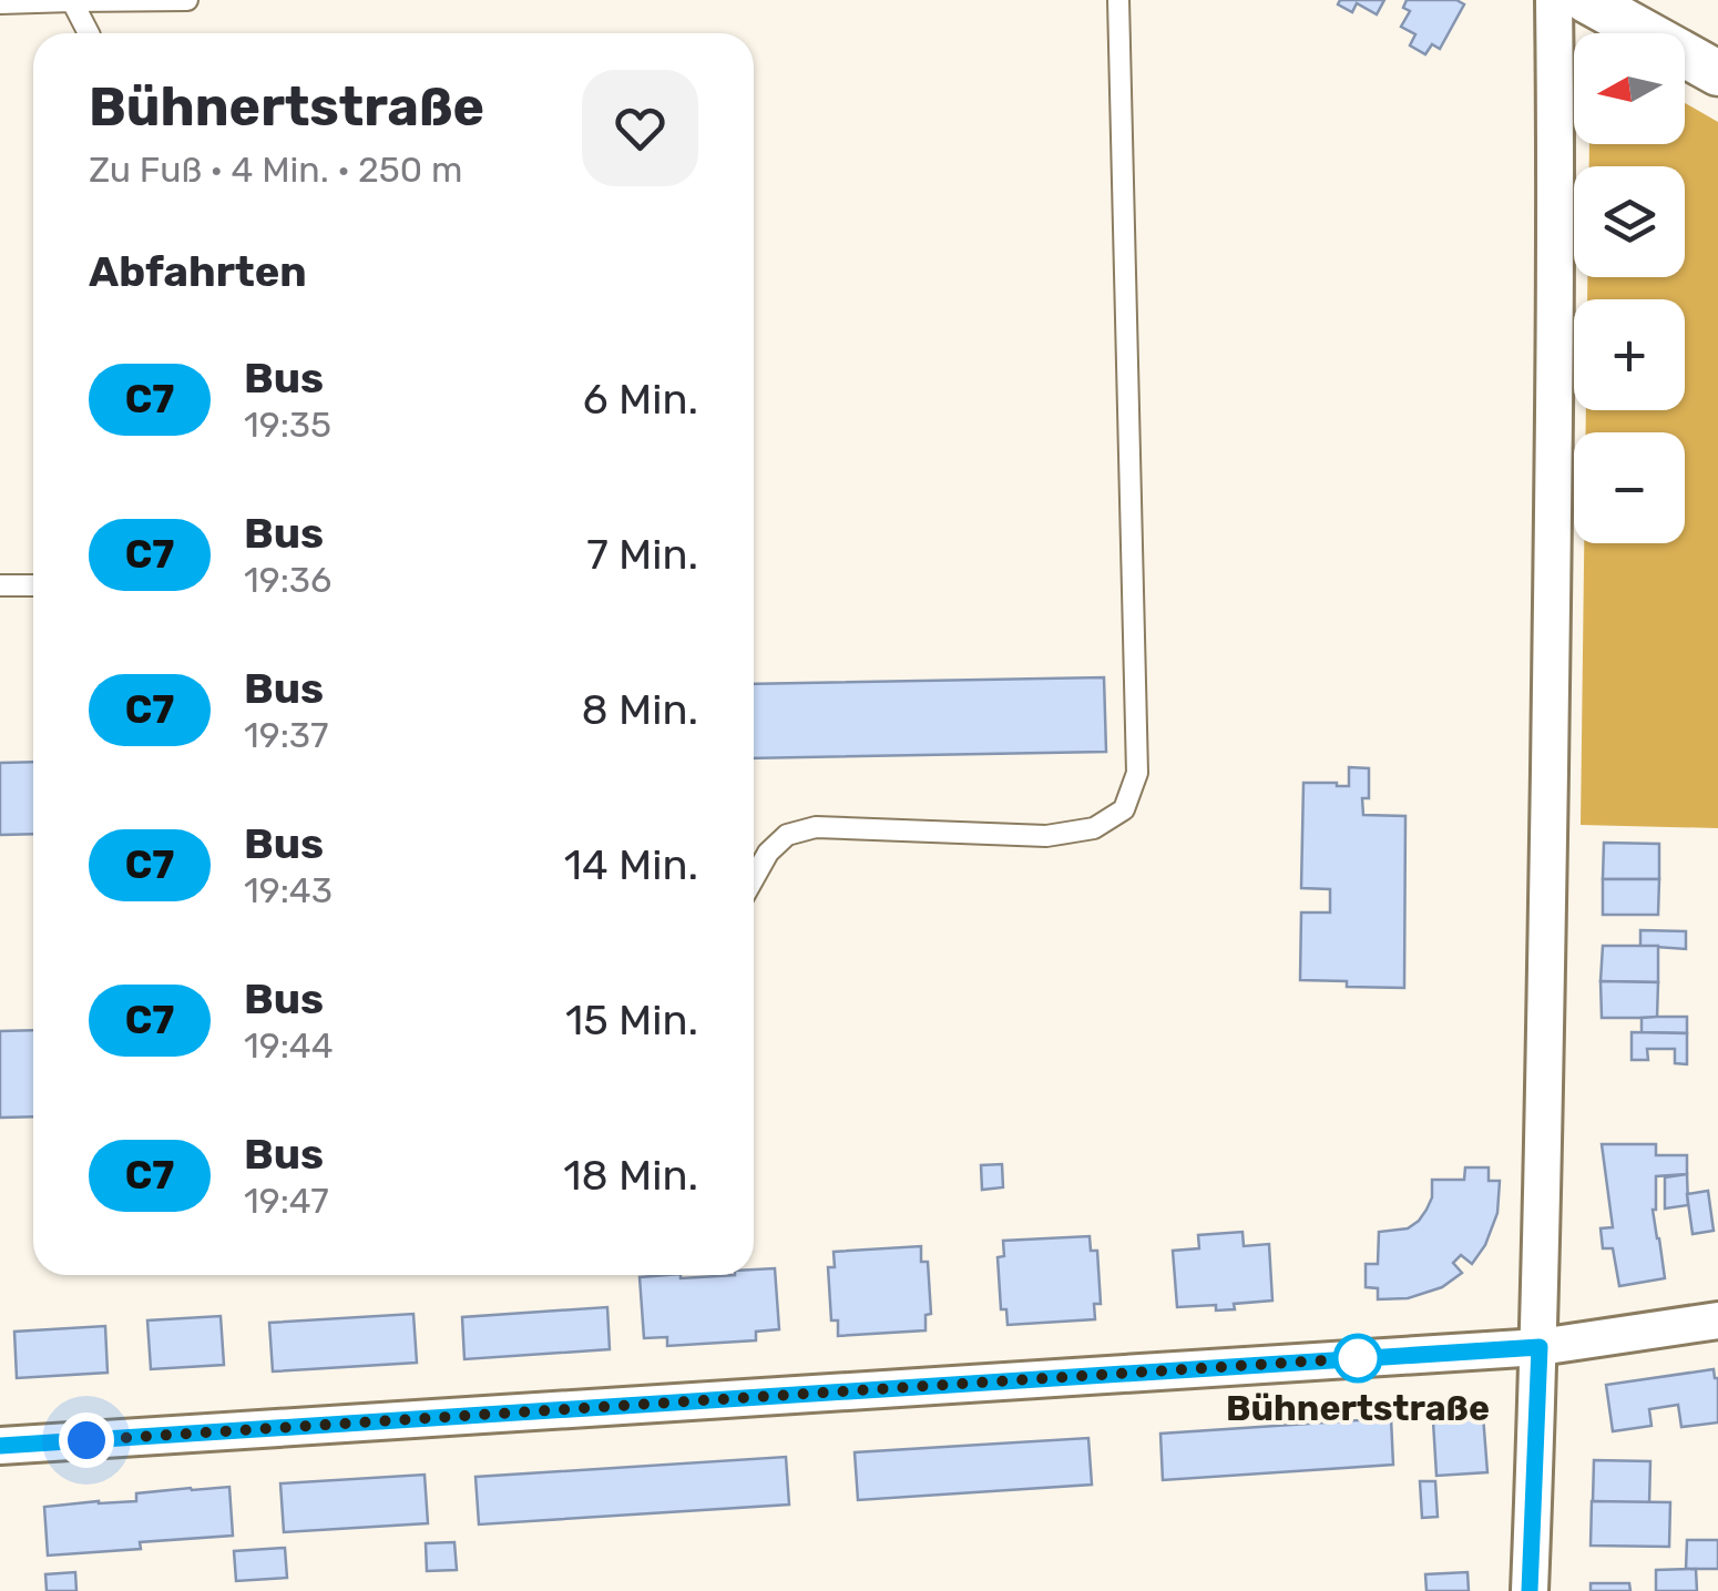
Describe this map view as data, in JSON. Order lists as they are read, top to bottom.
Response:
{
  "places": ["Bühnertstraße"],
  "lines": ["bus line C7"],
  "north": "left",
  "page": {
    "map_buttons": ["+", "−"],
    "heading": [
      ["Bühnertstraße", "Zu Fuß · 4 Min. · 250 m"],
      "Abfahrten"
    ],
    "list": [
      {
        "mark": "C7",
        "name": "Bus",
        "note": "19:35",
        "value": "6 Min."
      },
      {
        "mark": "C7",
        "name": "Bus",
        "note": "19:36",
        "value": "7 Min."
      },
      {
        "mark": "C7",
        "name": "Bus",
        "note": "19:37",
        "value": "8 Min."
      },
      {
        "mark": "C7",
        "name": "Bus",
        "note": "19:43",
        "value": "14 Min."
      },
      {
        "mark": "C7",
        "name": "Bus",
        "note": "19:44",
        "value": "15 Min."
      },
      {
        "mark": "C7",
        "name": "Bus",
        "note": "19:47",
        "value": "18 Min."
      }
    ]
  }
}
